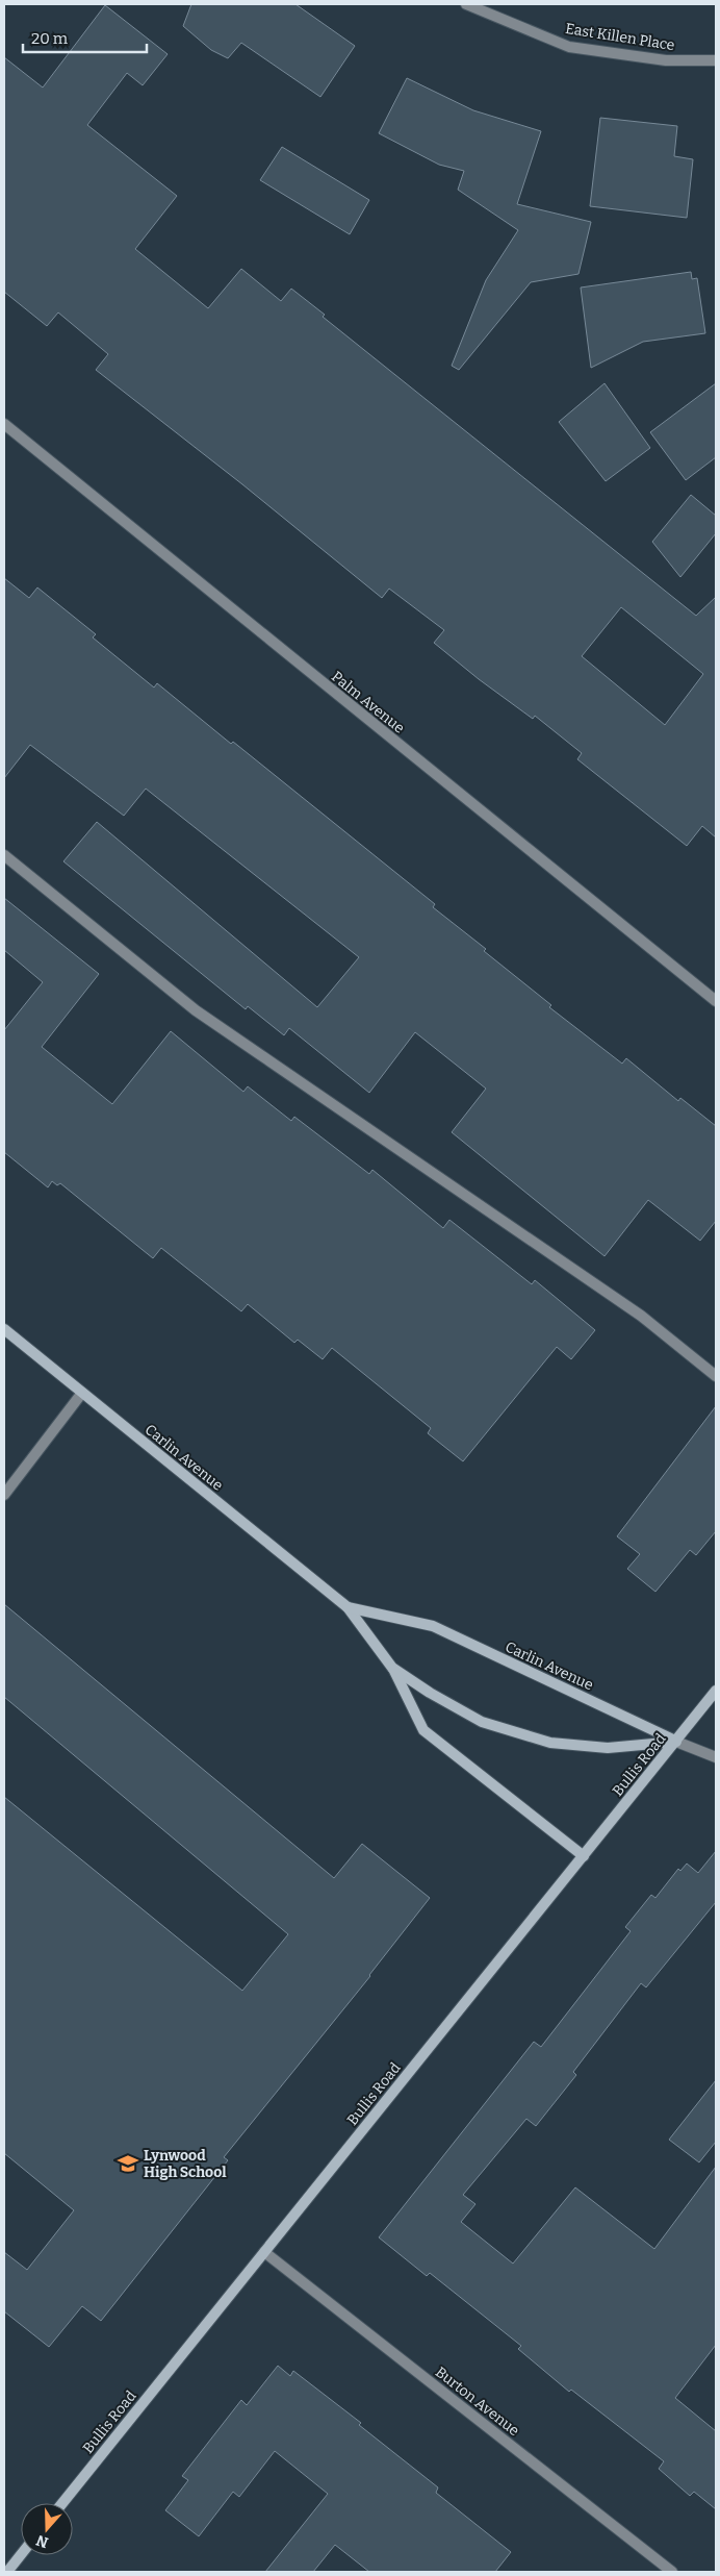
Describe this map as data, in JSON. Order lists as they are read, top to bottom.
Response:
{
  "streets": {
    "street": [
      "East Killen Place",
      "Palm Avenue",
      "Carlin Avenue",
      "Bullis Road",
      "Burton Avenue"
    ]
  },
  "crossings": [
    ["Carlin Avenue", "Bullis Road"],
    ["Bullis Road", "Burton Avenue"]
  ],
  "places": {
    "school or university": ["Lynwood High School"]
  },
  "scale_bar": "20 m",
  "north": "bottom"
}
